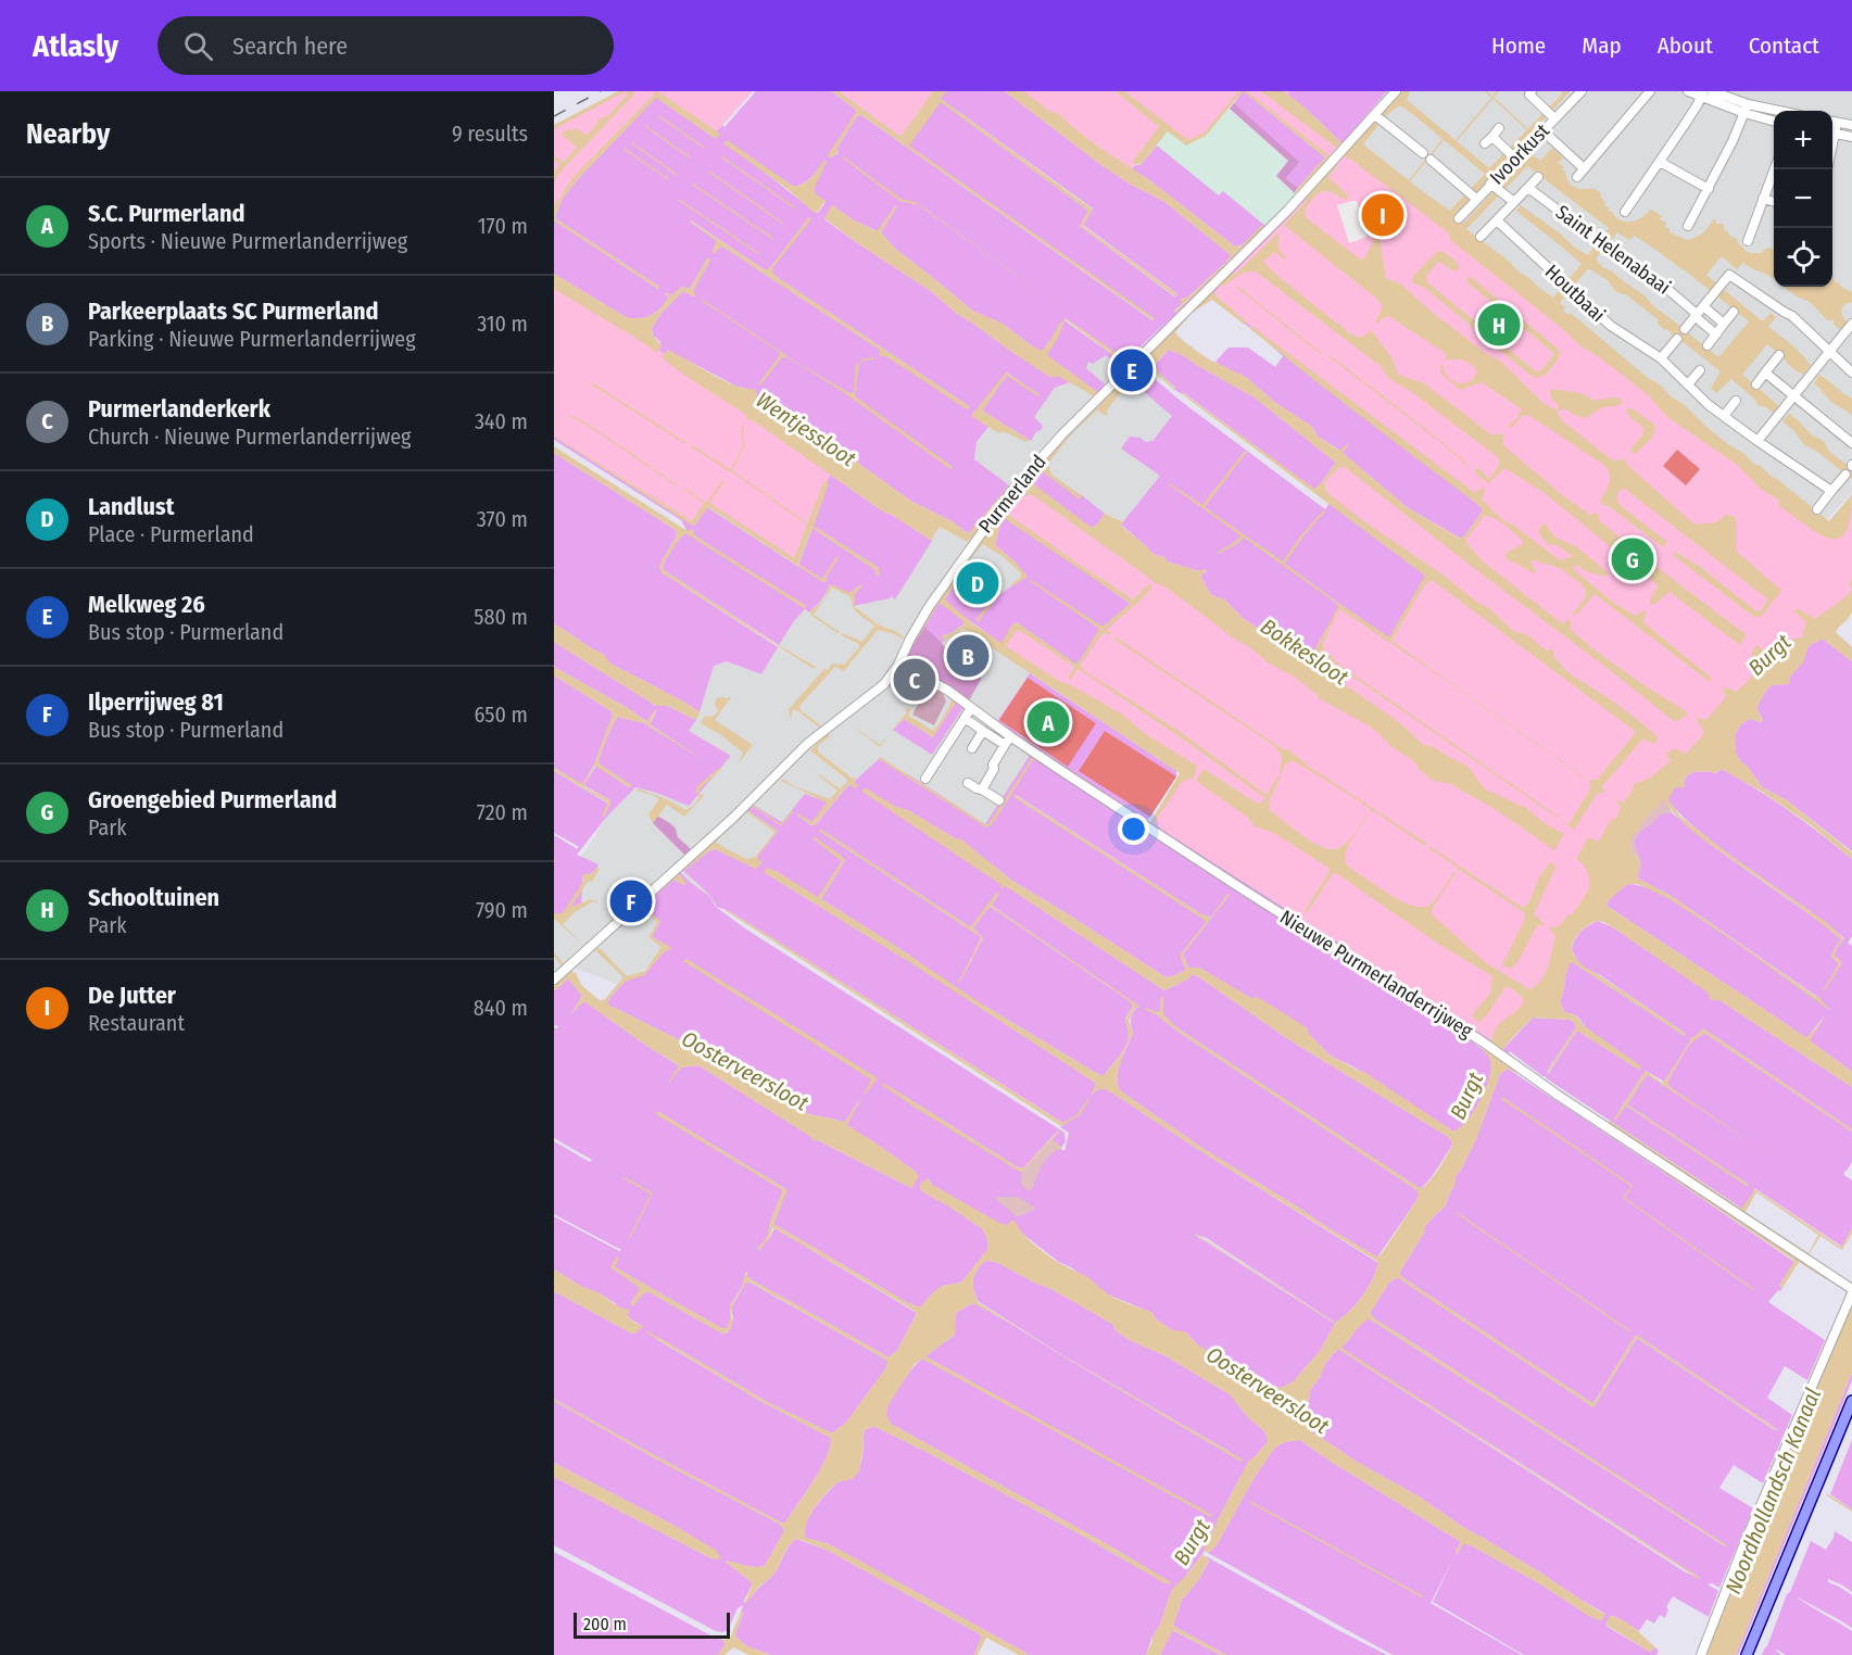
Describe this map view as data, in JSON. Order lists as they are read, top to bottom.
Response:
{
  "streets": {
    "street": [
      "Ivoorkust",
      "Saint Helenabaai",
      "Houtbaai",
      "Purmerland",
      "Nieuwe Purmerlanderrijweg"
    ]
  },
  "crossings": [
    ["Purmerland", "Nieuwe Purmerlanderrijweg"]
  ],
  "water": [
    "Wentjessloot",
    "Bokkesloot",
    "Burgt",
    "Oosterveersloot",
    "Noordhollandsch Kanaal"
  ],
  "scale_bar": "200 m",
  "page": {
    "header": "Atlasly",
    "search": "Search here",
    "nav": [
      "Home",
      "Map",
      "About",
      "Contact"
    ],
    "heading": ["Nearby", "9 results"],
    "map_buttons": ["+", "−"],
    "list": [
      {
        "mark": "A",
        "name": "S.C. Purmerland",
        "note": "Sports · Nieuwe Purmerlanderrijweg",
        "value": "170 m"
      },
      {
        "mark": "B",
        "name": "Parkeerplaats SC Purmerland",
        "note": "Parking · Nieuwe Purmerlanderrijweg",
        "value": "310 m"
      },
      {
        "mark": "C",
        "name": "Purmerlanderkerk",
        "note": "Church · Nieuwe Purmerlanderrijweg",
        "value": "340 m"
      },
      {
        "mark": "D",
        "name": "Landlust",
        "note": "Place · Purmerland",
        "value": "370 m"
      },
      {
        "mark": "E",
        "name": "Melkweg 26",
        "note": "Bus stop · Purmerland",
        "value": "580 m"
      },
      {
        "mark": "F",
        "name": "Ilperrijweg 81",
        "note": "Bus stop · Purmerland",
        "value": "650 m"
      },
      {
        "mark": "G",
        "name": "Groengebied Purmerland",
        "note": "Park",
        "value": "720 m"
      },
      {
        "mark": "H",
        "name": "Schooltuinen",
        "note": "Park",
        "value": "790 m"
      },
      {
        "mark": "I",
        "name": "De Jutter",
        "note": "Restaurant",
        "value": "840 m"
      }
    ],
    "pins": [
      "I",
      "H",
      "E",
      "G",
      "D",
      "B",
      "C",
      "A",
      "F"
    ],
    "scale": "200 m"
  }
}
